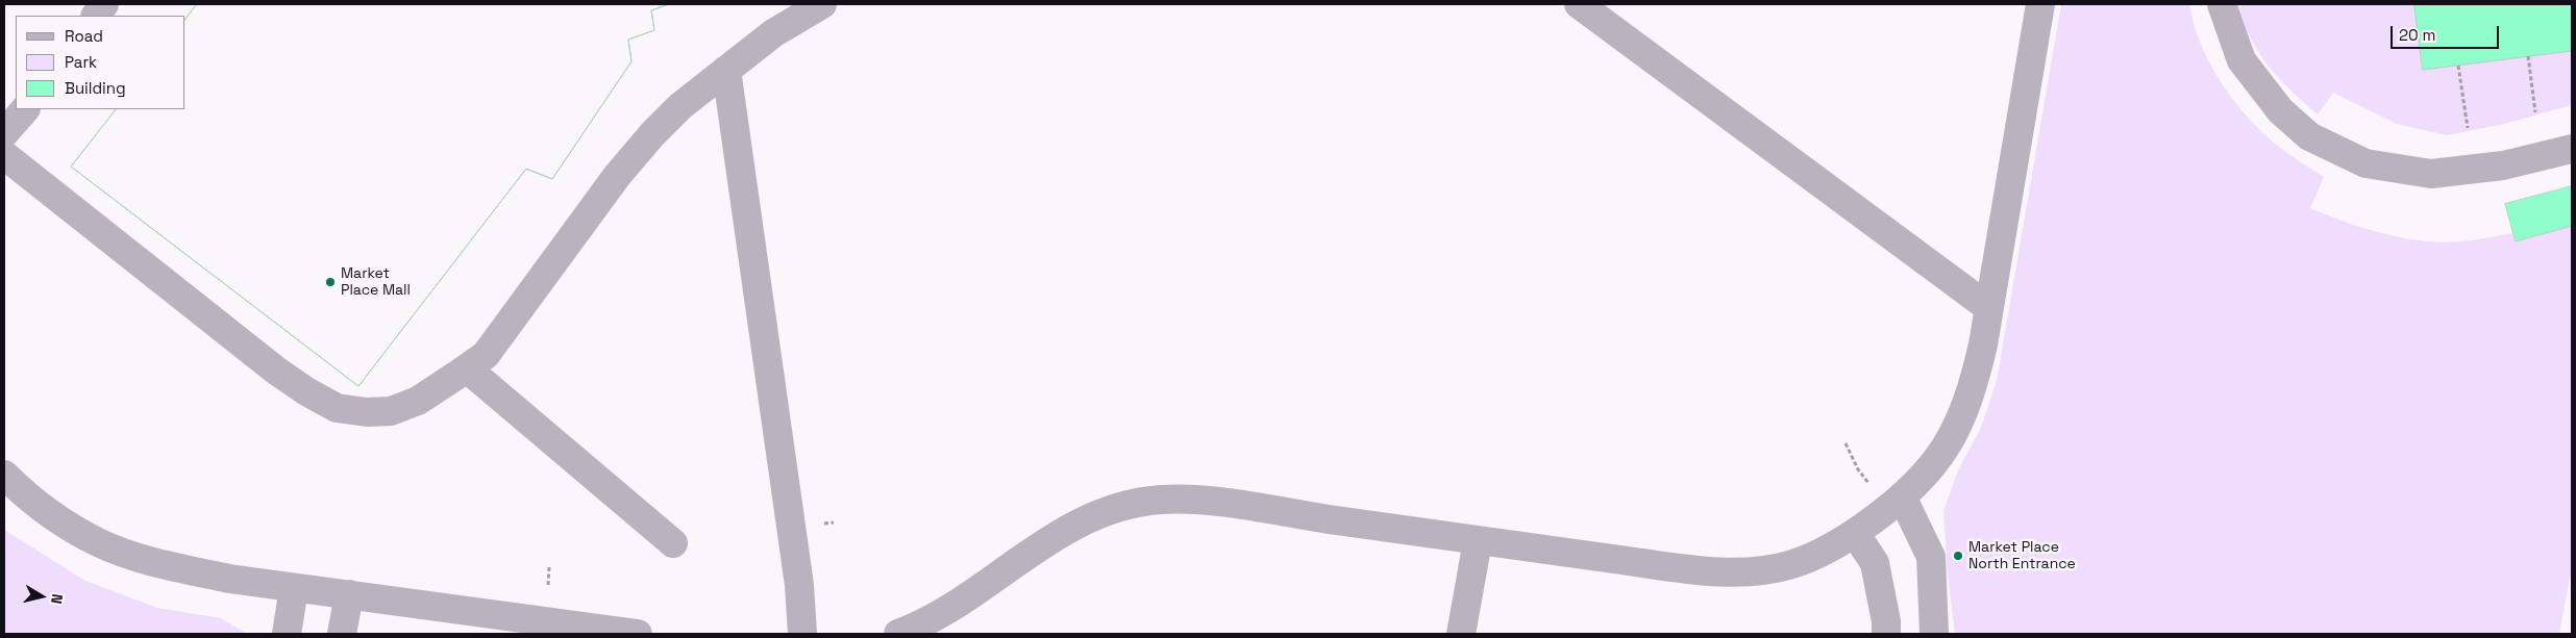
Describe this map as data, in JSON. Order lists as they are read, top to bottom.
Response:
{
  "places": ["Market Place Mall", "Market Place North Entrance"],
  "legend": ["Road", "Park", "Building"],
  "scale_bar": "20 m",
  "north": "right"
}
